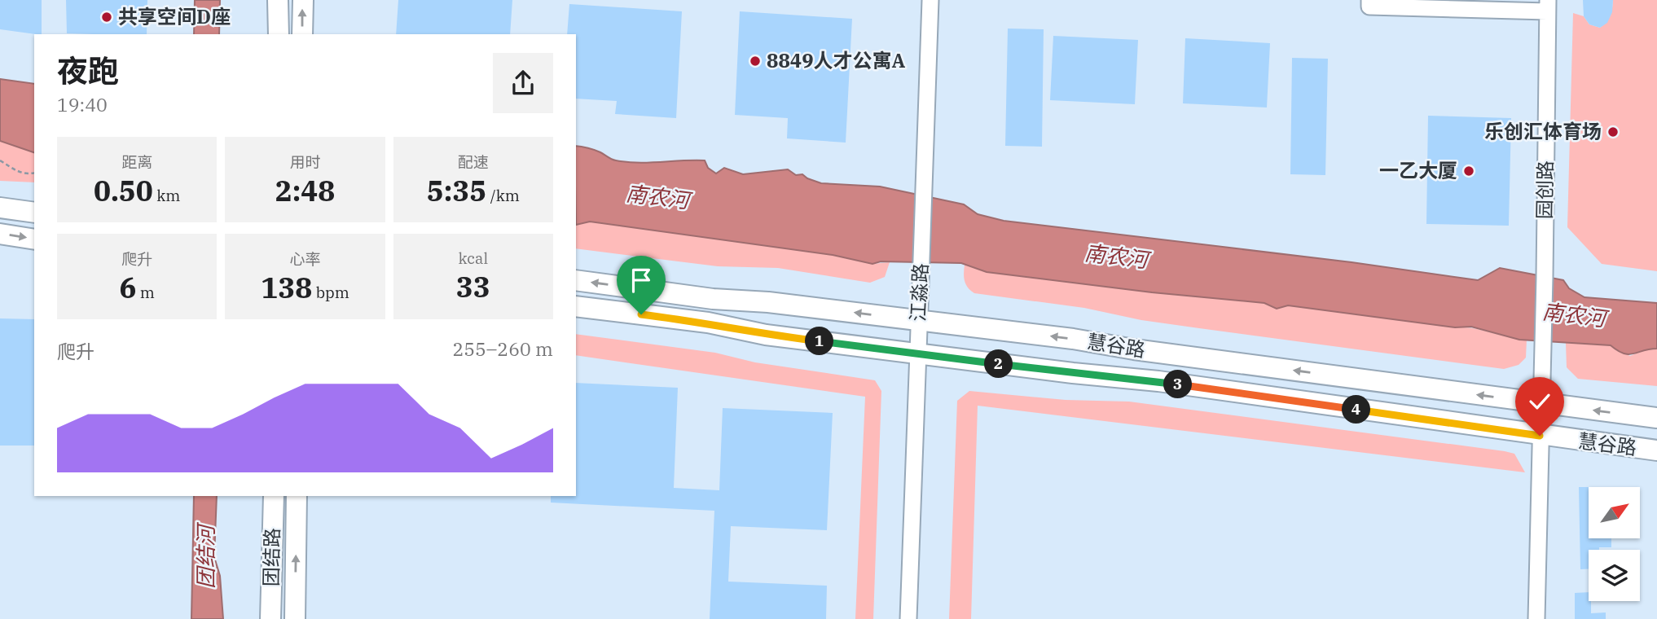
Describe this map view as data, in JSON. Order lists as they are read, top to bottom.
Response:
{
  "streets": {
    "main road": ["慧谷路", "团结路"],
    "street": ["园创路", "江淼路"]
  },
  "crossings": [
    ["园创路", "慧谷路"],
    ["江淼路", "慧谷路"]
  ],
  "water": ["南农河", "团结河"],
  "places": [
    "共享空间D座",
    "8849人才公寓A",
    "乐创汇体育场",
    "一乙大厦"
  ],
  "north": "top right",
  "page": {
    "heading": ["夜跑", "19:40"],
    "stats": [
      ["距离", "0.50 km"],
      ["用时", "2:48"],
      ["配速", "5:35 /km"],
      ["爬升", "6 m"],
      ["心率", "138 bpm"],
      ["kcal", "33"]
    ],
    "chart": ["爬升", "255–260 m"],
    "pins": [
      "1",
      "2",
      "3",
      "4"
    ]
  }
}
